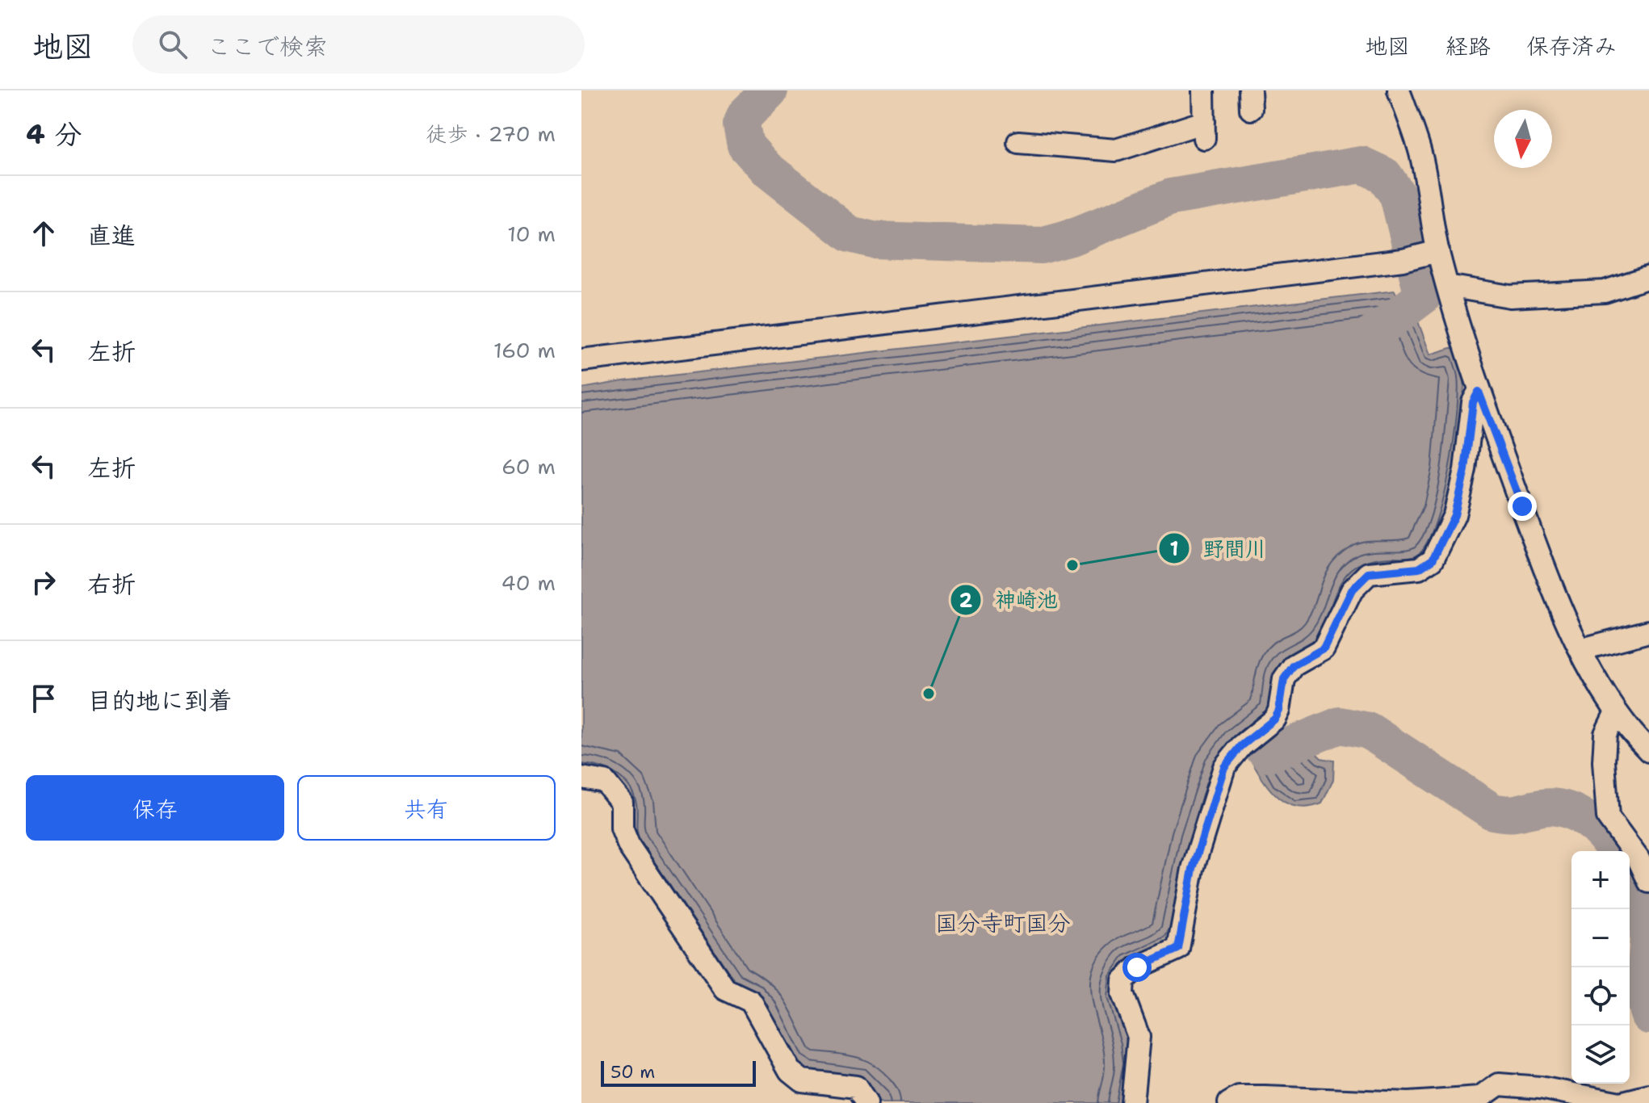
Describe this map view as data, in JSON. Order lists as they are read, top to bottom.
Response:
{
  "districts": ["国分寺町国分"],
  "places": ["野間川", "神崎池"],
  "scale_bar": "50 m",
  "north": "bottom",
  "page": {
    "header": "地図",
    "search": "ここで検索",
    "nav": ["地図", "経路", "保存済み"],
    "heading": ["4 分", "徒歩 · 270 m"],
    "list": [
      ["直進", "10 m"],
      ["左折", "160 m"],
      ["左折", "60 m"],
      ["右折", "40 m"],
      "目的地に到着"
    ],
    "buttons": ["保存", "共有"],
    "map_buttons": ["+", "−"],
    "scale": "50 m"
  }
}
